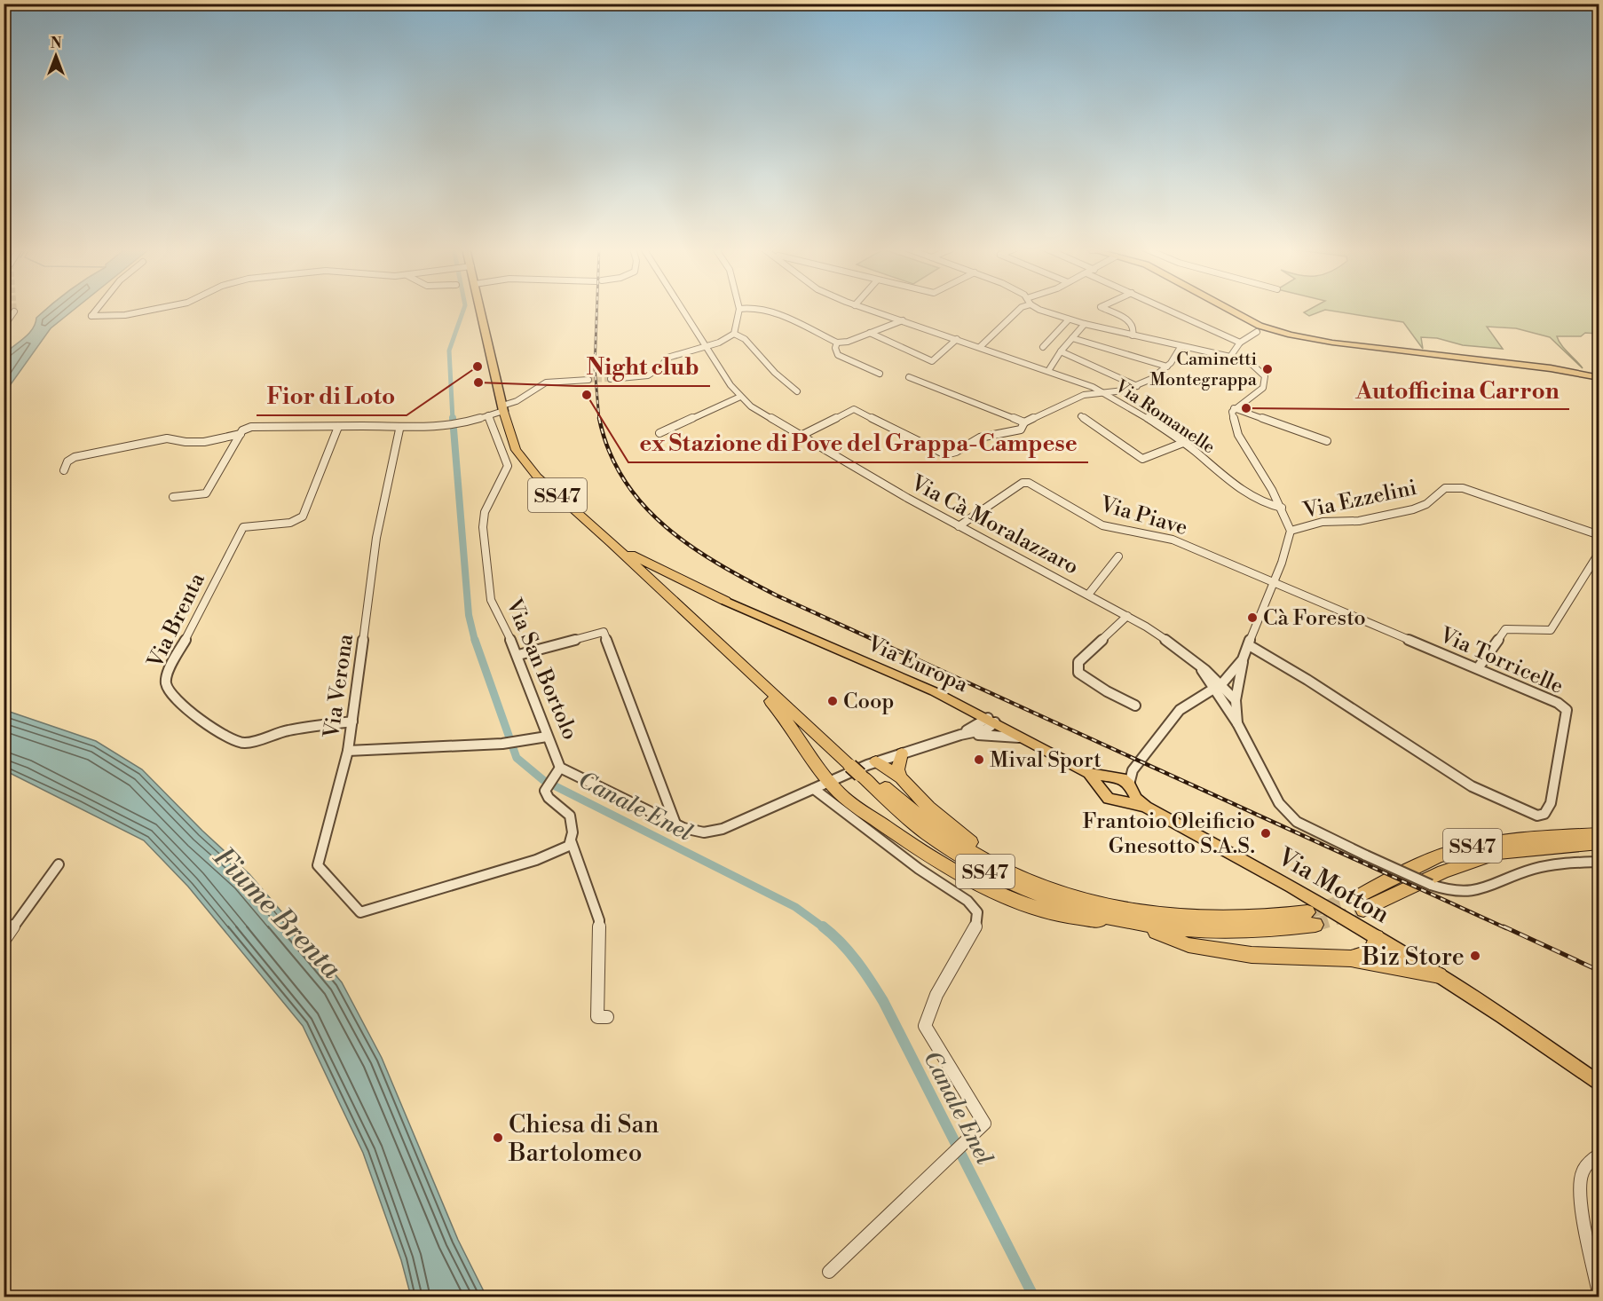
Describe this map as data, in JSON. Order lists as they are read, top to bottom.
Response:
{
  "streets": {
    "highway": ["SS47"],
    "main road": ["Via Europa", "Via Motton"],
    "street": [
      "Via Romanelle",
      "Via Ezzelini",
      "Via Piave",
      "Via Cà Moralazzaro",
      "Via Brenta",
      "Via Torricelle",
      "Via San Bortolo",
      "Via Verona"
    ]
  },
  "crossings": [
    ["SS47", "Via San Bortolo"],
    ["Via Piave", "Via Cà Moralazzaro"],
    ["Via Piave", "Via Torricelle"],
    ["Via Brenta", "Via Verona"],
    ["Via Europa", "Via San Bortolo"],
    ["Via Europa", "Via Motton"],
    ["Via San Bortolo", "Via Verona"]
  ],
  "water": ["Canale Enel", "Fiume Brenta"],
  "places": [
    "Fior di Loto",
    "Caminetti Montegrappa",
    "Night club",
    "ex Stazione di Pove del Grappa-Campese",
    "Autofficina Carron",
    "Cà Foresto",
    "Coop",
    "Mival Sport",
    "Frantoio Oleificio Gnesotto S.A.S.",
    "Biz Store",
    "Chiesa di San Bartolomeo"
  ],
  "north": "top"
}
